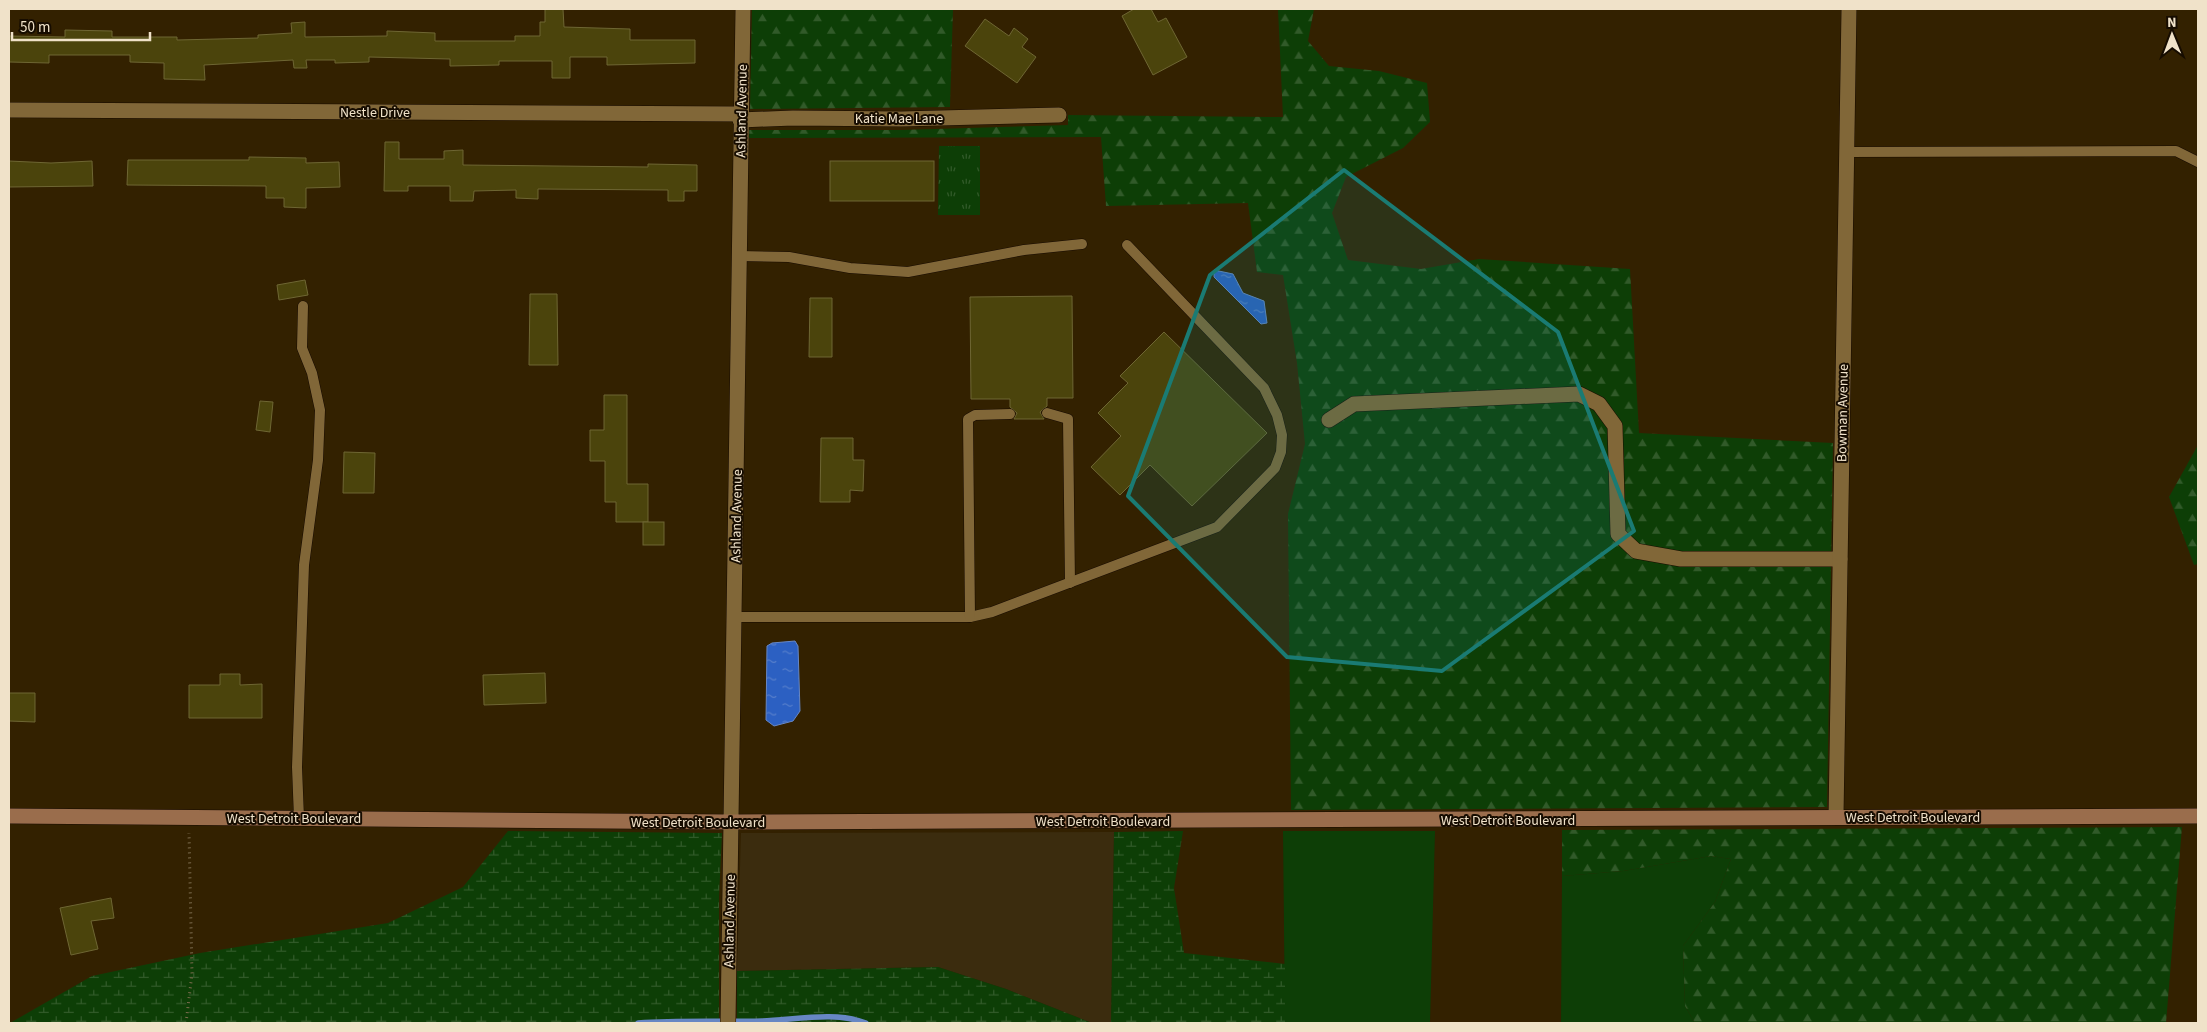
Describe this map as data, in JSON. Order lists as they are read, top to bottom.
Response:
{
  "streets": {
    "street": [
      "Ashland Avenue",
      "Nestle Drive",
      "Katie Mae Lane",
      "Bowman Avenue",
      "West Detroit Boulevard"
    ]
  },
  "crossings": [
    ["Ashland Avenue", "Nestle Drive"],
    ["Ashland Avenue", "Katie Mae Lane"],
    ["Ashland Avenue", "West Detroit Boulevard"],
    ["Nestle Drive", "Katie Mae Lane"],
    ["Bowman Avenue", "West Detroit Boulevard"]
  ],
  "scale_bar": "50 m",
  "north": "top"
}
